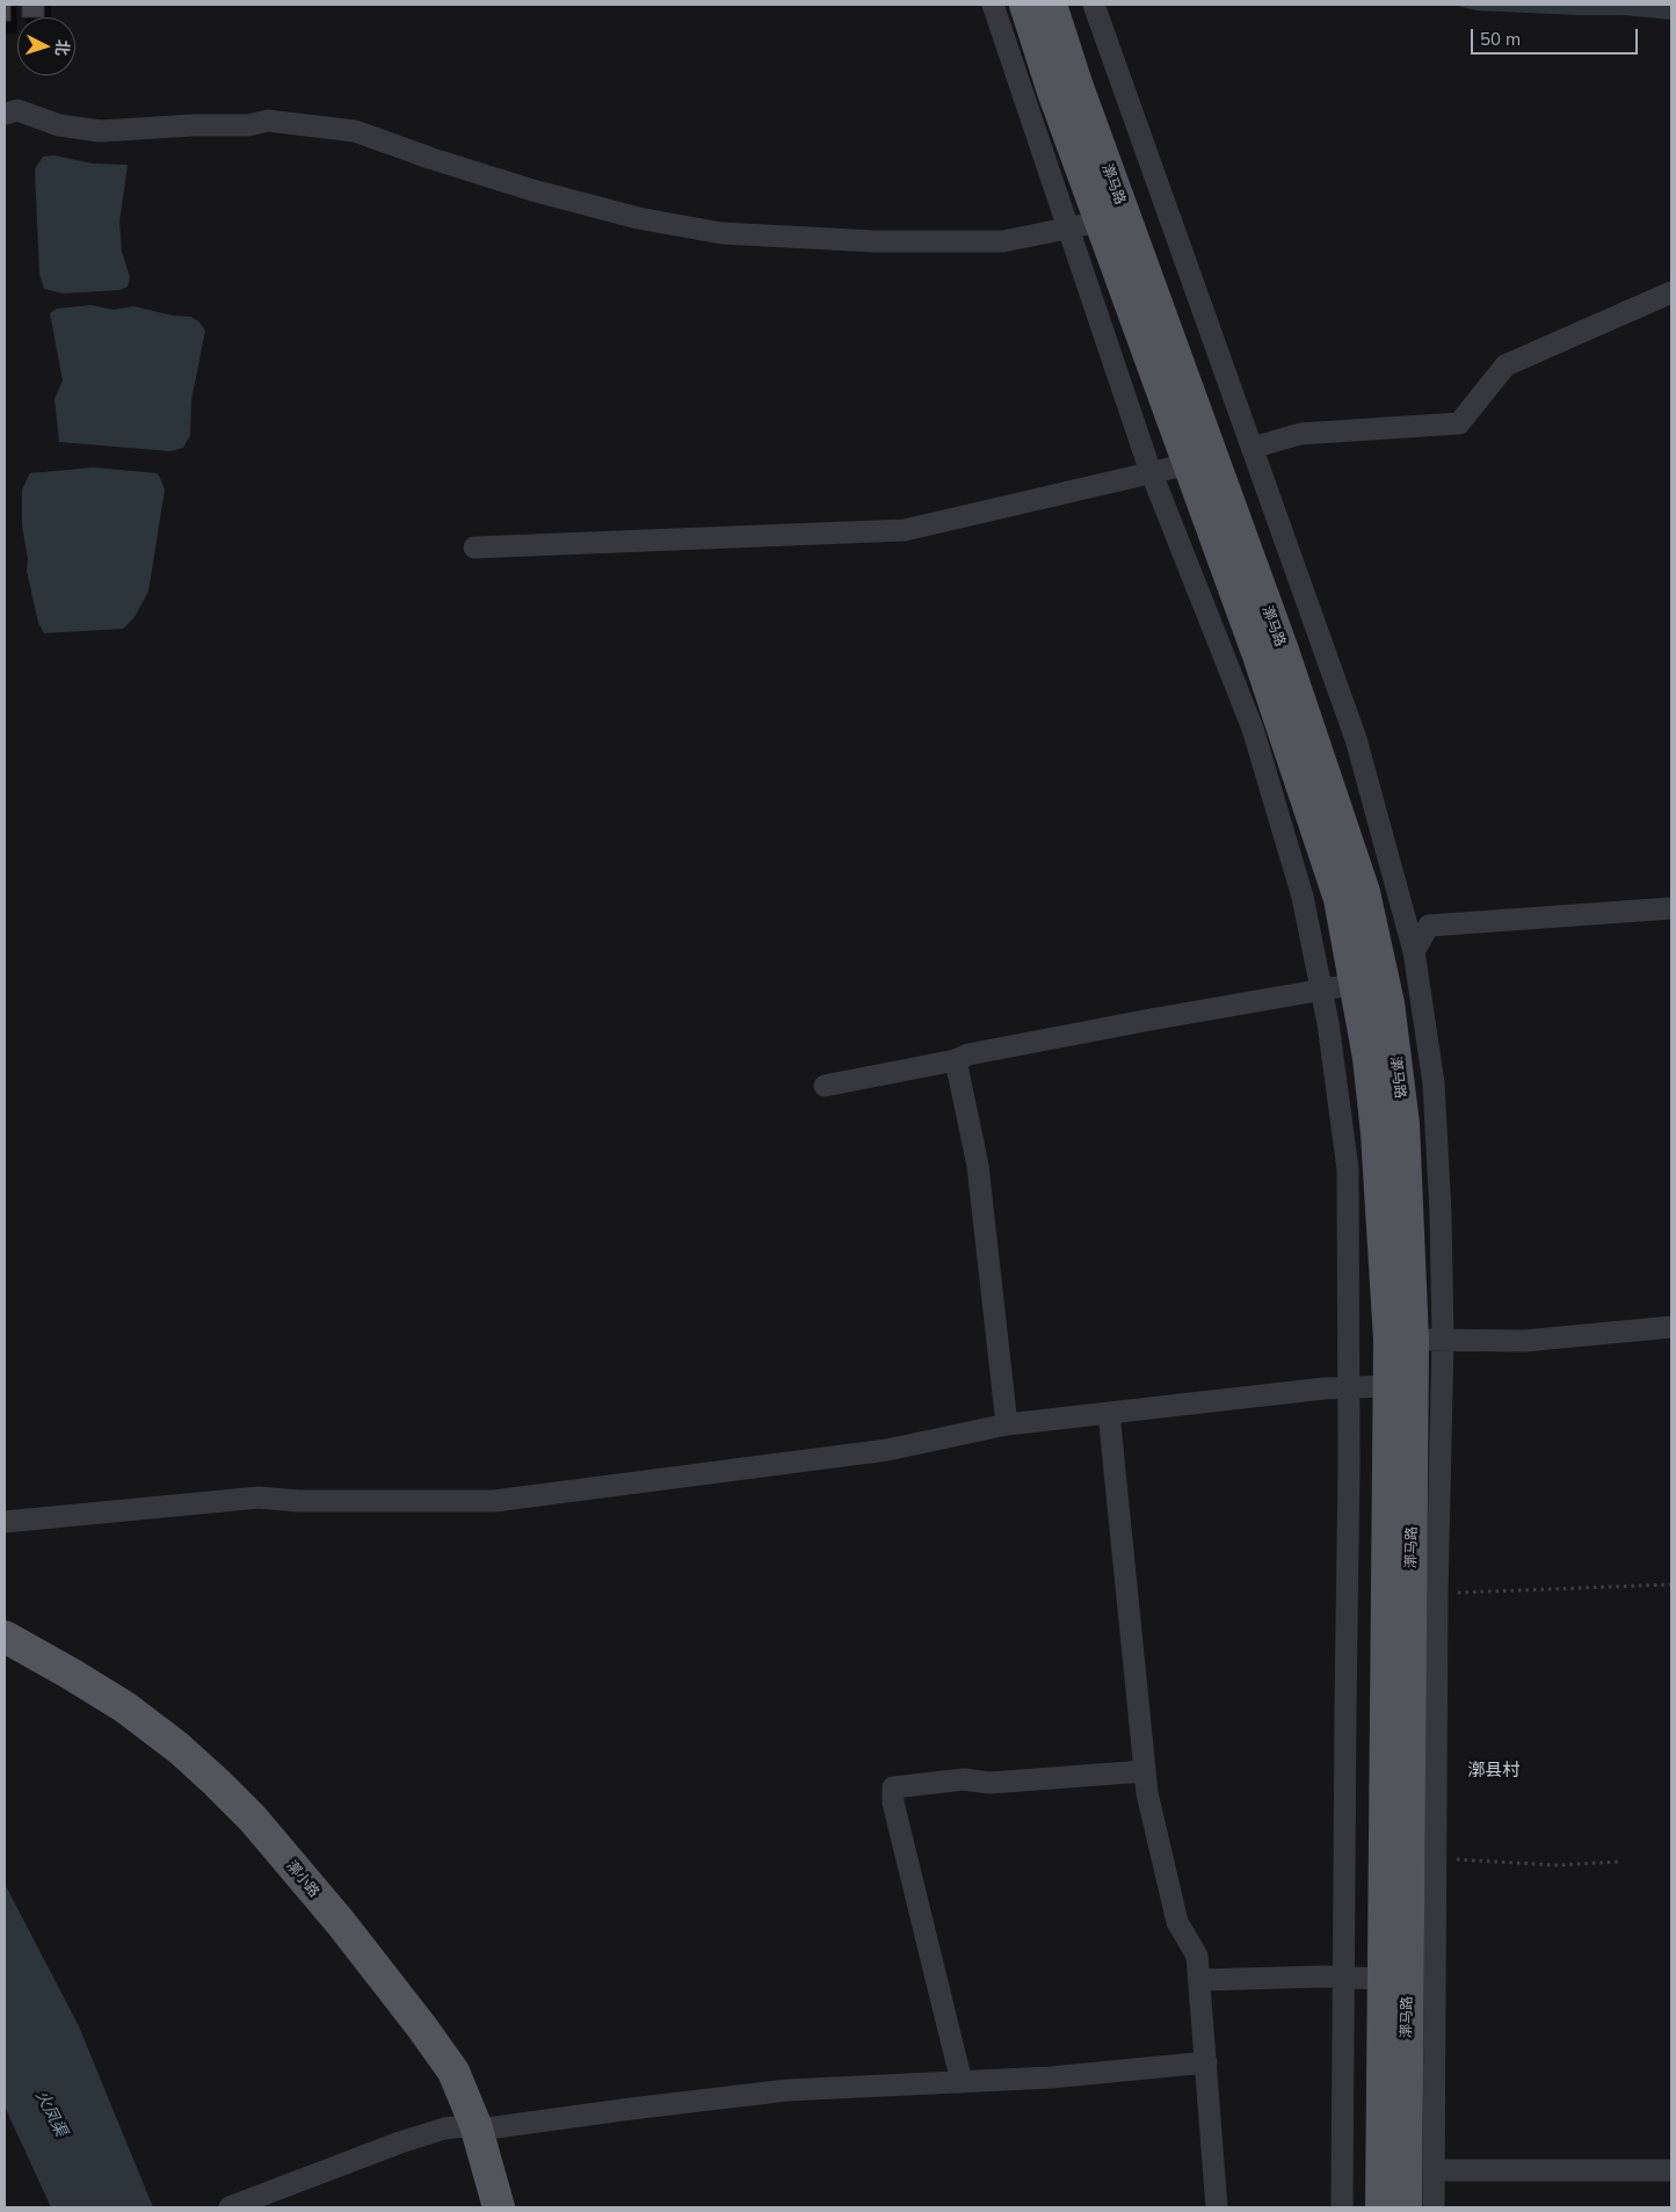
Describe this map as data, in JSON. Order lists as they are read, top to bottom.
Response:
{
  "streets": {
    "main road": ["漷马路", "漷小路"]
  },
  "districts": ["漷县村"],
  "water": ["火凤渠"],
  "scale_bar": "50 m",
  "north": "right"
}
